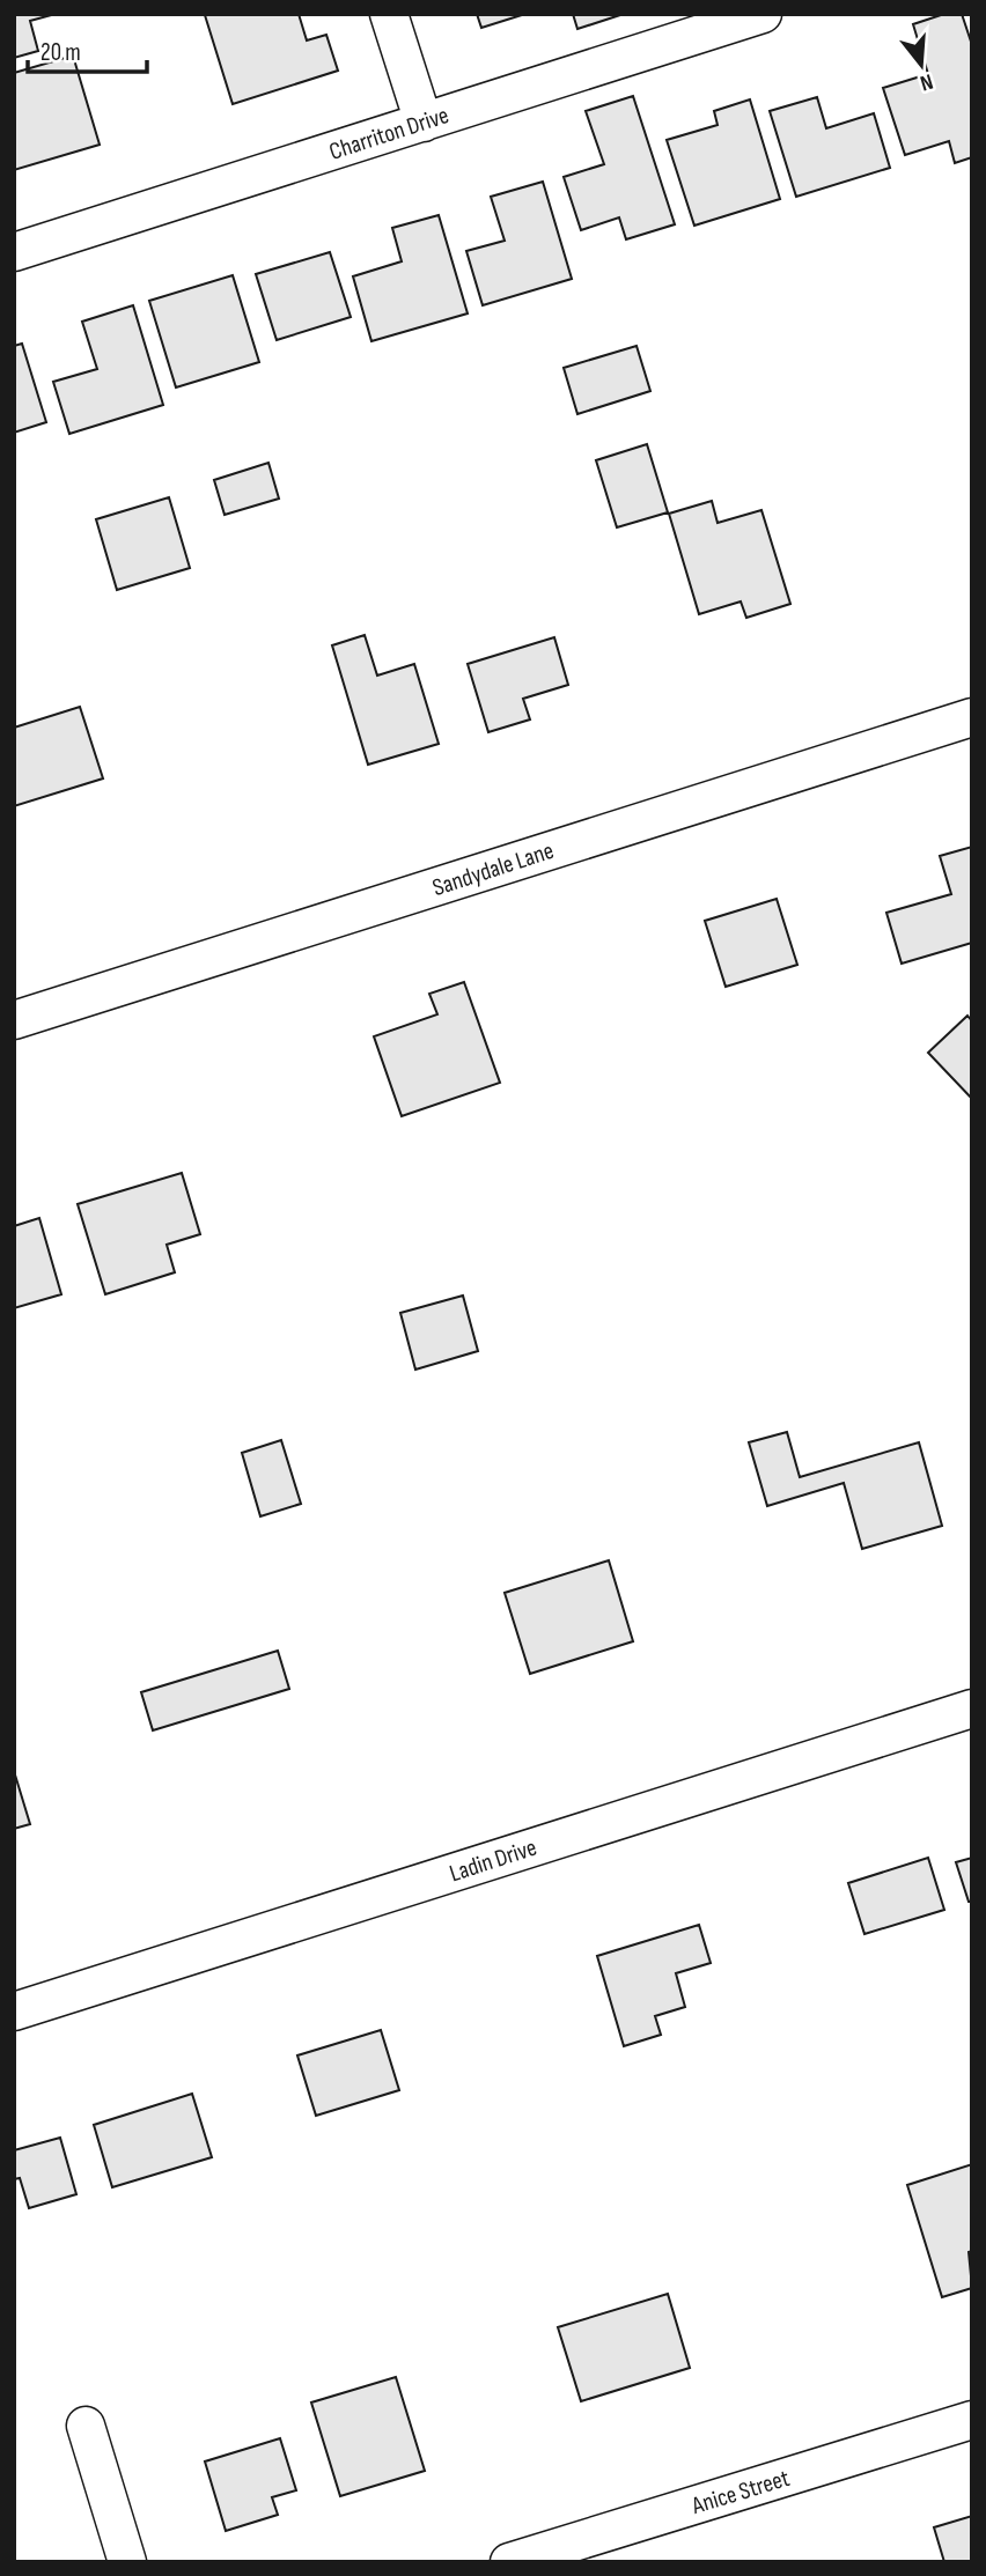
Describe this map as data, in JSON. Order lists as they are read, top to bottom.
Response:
{
  "streets": {
    "street": [
      "Charriton Drive",
      "Sandydale Lane",
      "Ladin Drive",
      "Anice Street"
    ]
  },
  "scale_bar": "20 m",
  "north": "bottom"
}
